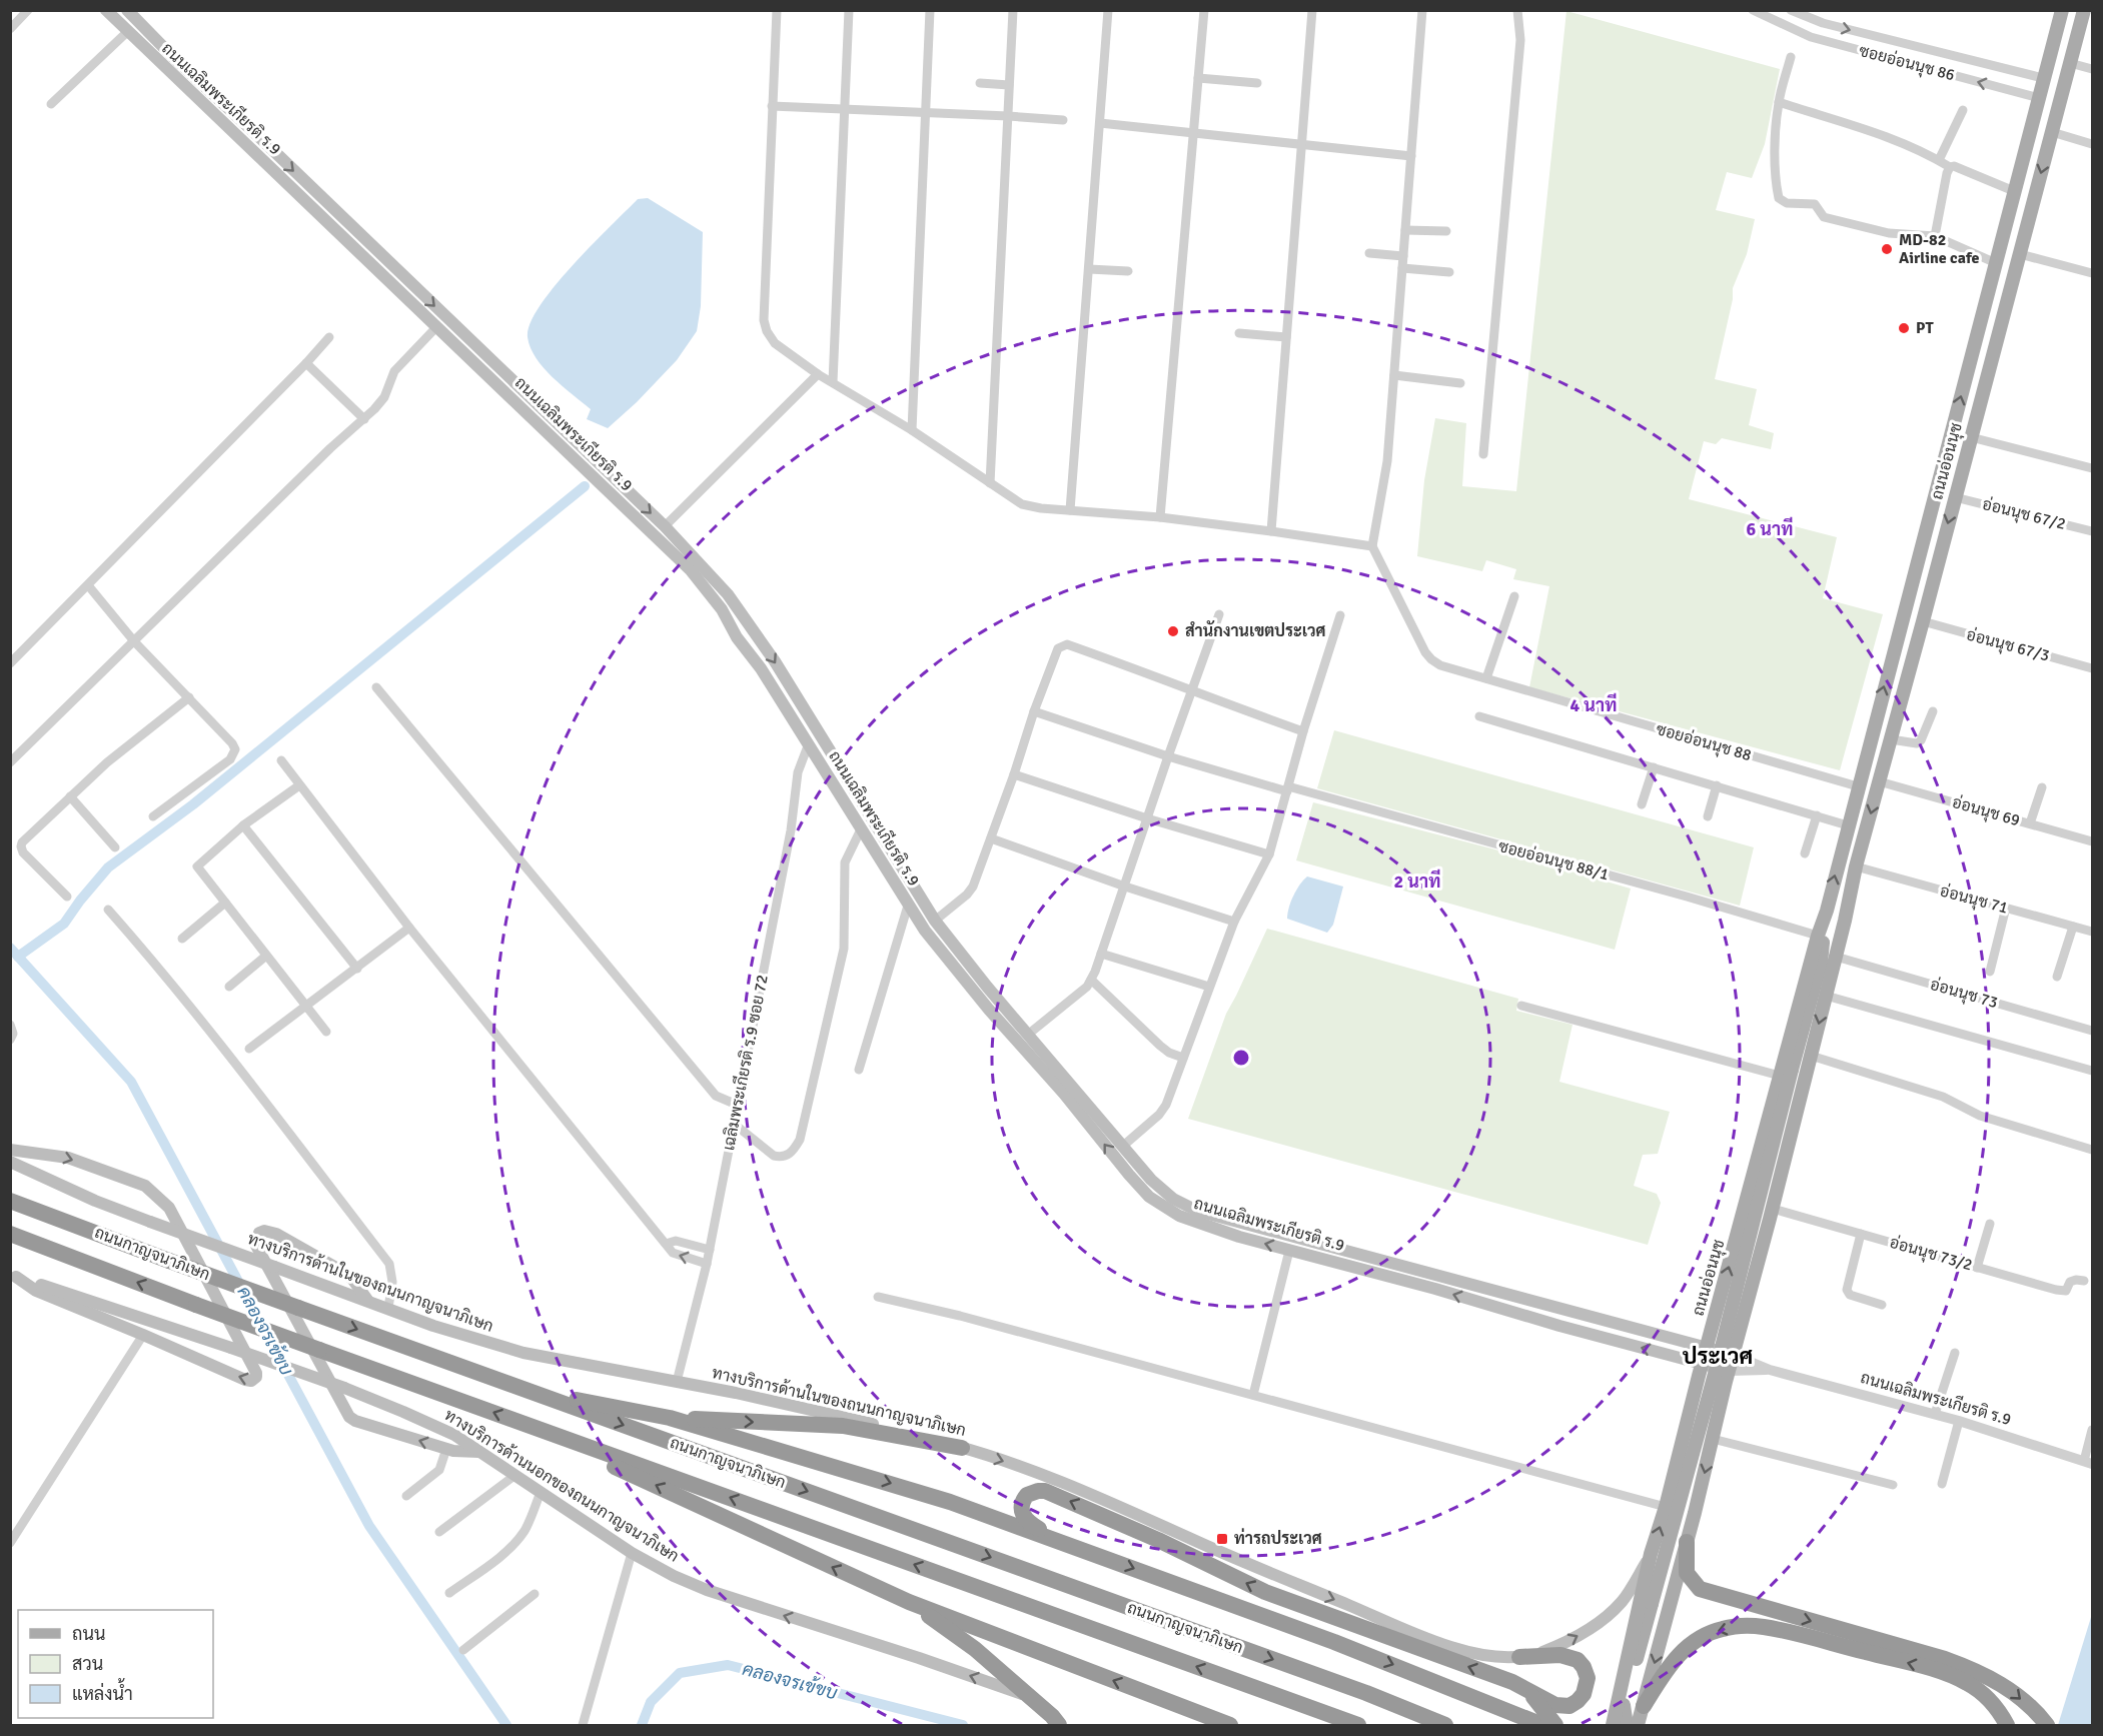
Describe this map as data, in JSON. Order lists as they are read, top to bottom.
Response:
{
  "streets": {
    "highway": ["ถนนกาญจนาภิเษก"],
    "main road": [
      "ถนนเฉลิมพระเกียรติ ร.9",
      "ถนนอ่อนนุช",
      "ทางบริการด้านในของถนนกาญจนาภิเษก",
      "ทางบริการด้านนอกของถนนกาญจนาภิเษก"
    ],
    "street": [
      "ซอยอ่อนนุช 86",
      "อ่อนนุช 67/2",
      "อ่อนนุช 67/3",
      "ซอยอ่อนนุช 88",
      "อ่อนนุช 69",
      "ซอยอ่อนนุช 88/1",
      "อ่อนนุช 71",
      "อ่อนนุช 73",
      "เฉลิมพระเกียรติ ร.9 ซอย 72",
      "อ่อนนุช 73/2"
    ]
  },
  "crossings": [
    ["ซอยอ่อนนุช 86", "ถนนอ่อนนุช"],
    ["ถนนเฉลิมพระเกียรติ ร.9", "ถนนอ่อนนุช"],
    ["ถนนเฉลิมพระเกียรติ ร.9", "เฉลิมพระเกียรติ ร.9 ซอย 72"],
    ["ถนนอ่อนนุช", "อ่อนนุช 67/2"],
    ["ถนนอ่อนนุช", "อ่อนนุช 67/3"],
    ["ถนนอ่อนนุช", "ซอยอ่อนนุช 88"],
    ["ถนนอ่อนนุช", "อ่อนนุช 69"],
    ["ถนนอ่อนนุช", "ซอยอ่อนนุช 88/1"],
    ["ถนนอ่อนนุช", "อ่อนนุช 71"],
    ["ถนนอ่อนนุช", "อ่อนนุช 73"],
    ["ถนนอ่อนนุช", "อ่อนนุช 73/2"],
    ["ถนนอ่อนนุช", "ทางบริการด้านในของถนนกาญจนาภิเษก"],
    ["เฉลิมพระเกียรติ ร.9 ซอย 72", "ทางบริการด้านในของถนนกาญจนาภิเษก"]
  ],
  "one_way": ["ทางบริการด้านในของถนนกาญจนาภิเษก", "ทางบริการด้านนอกของถนนกาญจนาภิเษก"],
  "districts": ["ประเวศ"],
  "water": ["คลองจรเข้ขบ"],
  "places": {
    "other": ["MD-82 Airline cafe", "PT", "สำนักงานเขตประเวศ"],
    "transit": ["ท่ารถประเวศ"]
  },
  "legend": ["ถนน", "สวน", "แหล่งน้ำ"],
  "rings": ["6 นาที", "4 นาที", "2 นาที"]
}
